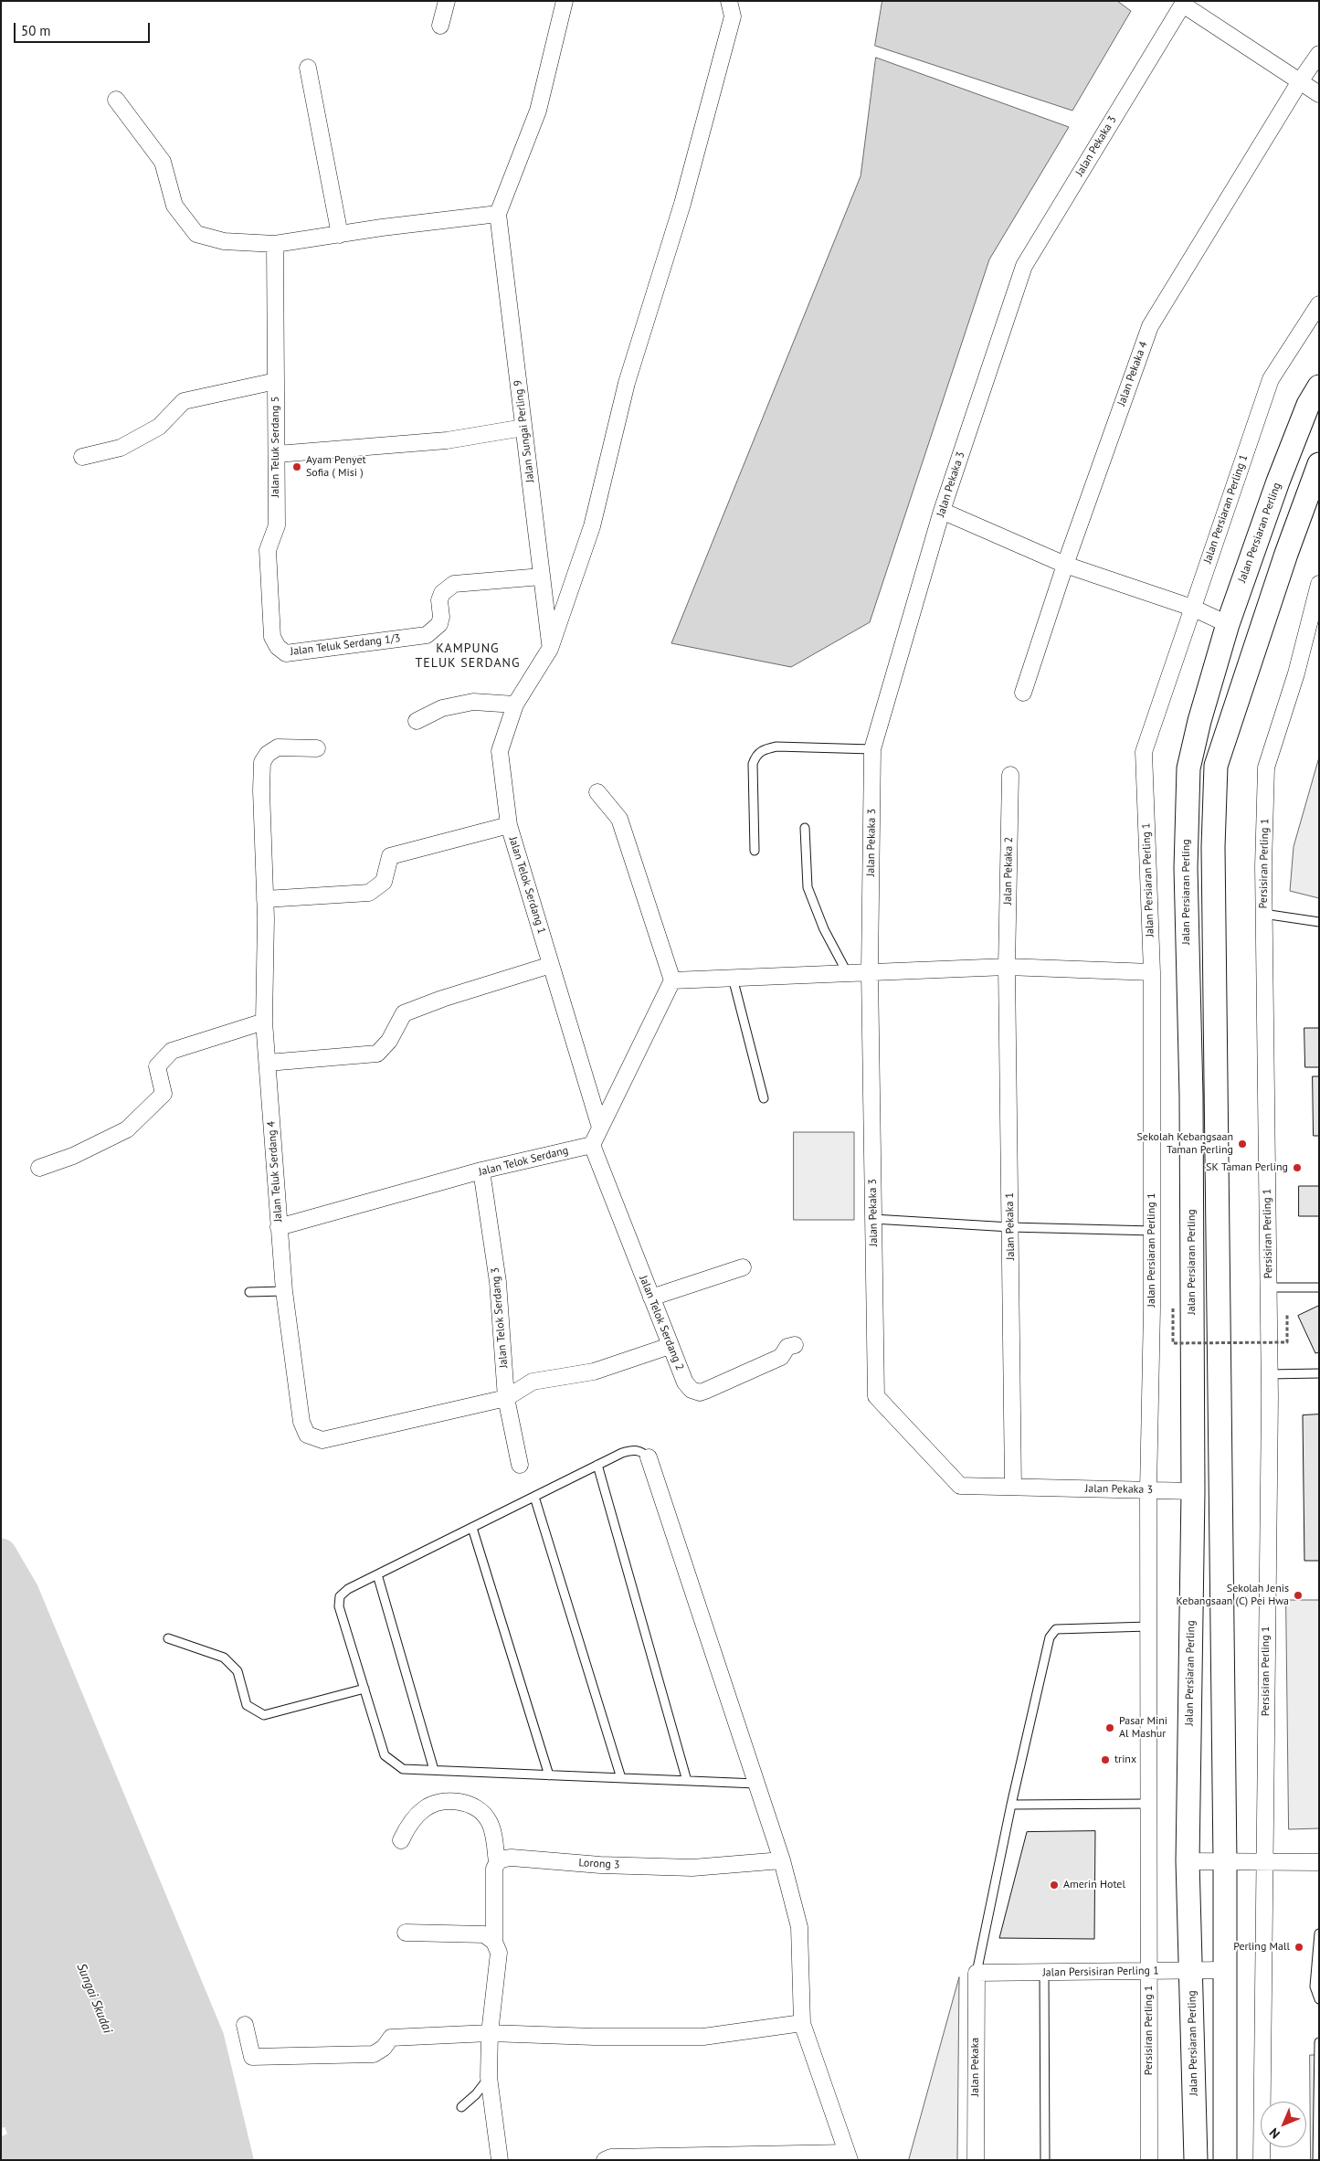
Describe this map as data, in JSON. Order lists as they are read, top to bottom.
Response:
{
  "streets": {
    "main road": ["Jalan Persiaran Perling"],
    "street": [
      "Jalan Pekaka 3",
      "Jalan Pekaka 4",
      "Jalan Sungai Perling 9",
      "Jalan Teluk Serdang 5",
      "Jalan Persiaran Perling 1",
      "Jalan Teluk Serdang 1/3",
      "Persisiran Perling 1",
      "Jalan Pekaka 2",
      "Jalan Telok Serdang 1",
      "Jalan Telok Serdang",
      "Jalan Teluk Serdang 4",
      "Jalan Pekaka 1",
      "Jalan Telok Serdang 3",
      "Jalan Telok Serdang 2",
      "Lorong 3",
      "Jalan Persisiran Perling 1",
      "Jalan Pekaka"
    ]
  },
  "crossings": [
    ["Jalan Pekaka 3", "Jalan Persiaran Perling 1"],
    ["Jalan Pekaka 3", "Jalan Persiaran Perling"],
    ["Jalan Pekaka 3", "Persisiran Perling 1"],
    ["Jalan Pekaka 3", "Jalan Pekaka 1"],
    ["Jalan Sungai Perling 9", "Jalan Teluk Serdang 1/3"],
    ["Jalan Sungai Perling 9", "Jalan Telok Serdang 1"],
    ["Jalan Teluk Serdang 5", "Jalan Teluk Serdang 1/3"],
    ["Jalan Persiaran Perling 1", "Persisiran Perling 1"],
    ["Jalan Persiaran Perling", "Jalan Persisiran Perling 1"],
    ["Persisiran Perling 1", "Jalan Persisiran Perling 1"],
    ["Jalan Pekaka 2", "Jalan Pekaka 1"],
    ["Jalan Telok Serdang", "Jalan Teluk Serdang 4"],
    ["Jalan Telok Serdang", "Jalan Telok Serdang 3"],
    ["Jalan Telok Serdang", "Jalan Telok Serdang 2"],
    ["Jalan Teluk Serdang 4", "Jalan Telok Serdang 3"],
    ["Jalan Persisiran Perling 1", "Jalan Pekaka"]
  ],
  "districts": ["KAMPUNG TELUK SERDANG"],
  "water": ["Sungai Skudai"],
  "places": [
    "Ayam Penyet Sofia ( Misi )",
    "Sekolah Kebangsaan Taman Perling",
    "SK Taman Perling",
    "Sekolah Jenis Kebangsaan (C) Pei Hwa",
    "Pasar Mini Al Mashur",
    "trinx",
    "Amerin Hotel",
    "Perling Mall"
  ],
  "scale_bar": "50 m",
  "north": "bottom left"
}
